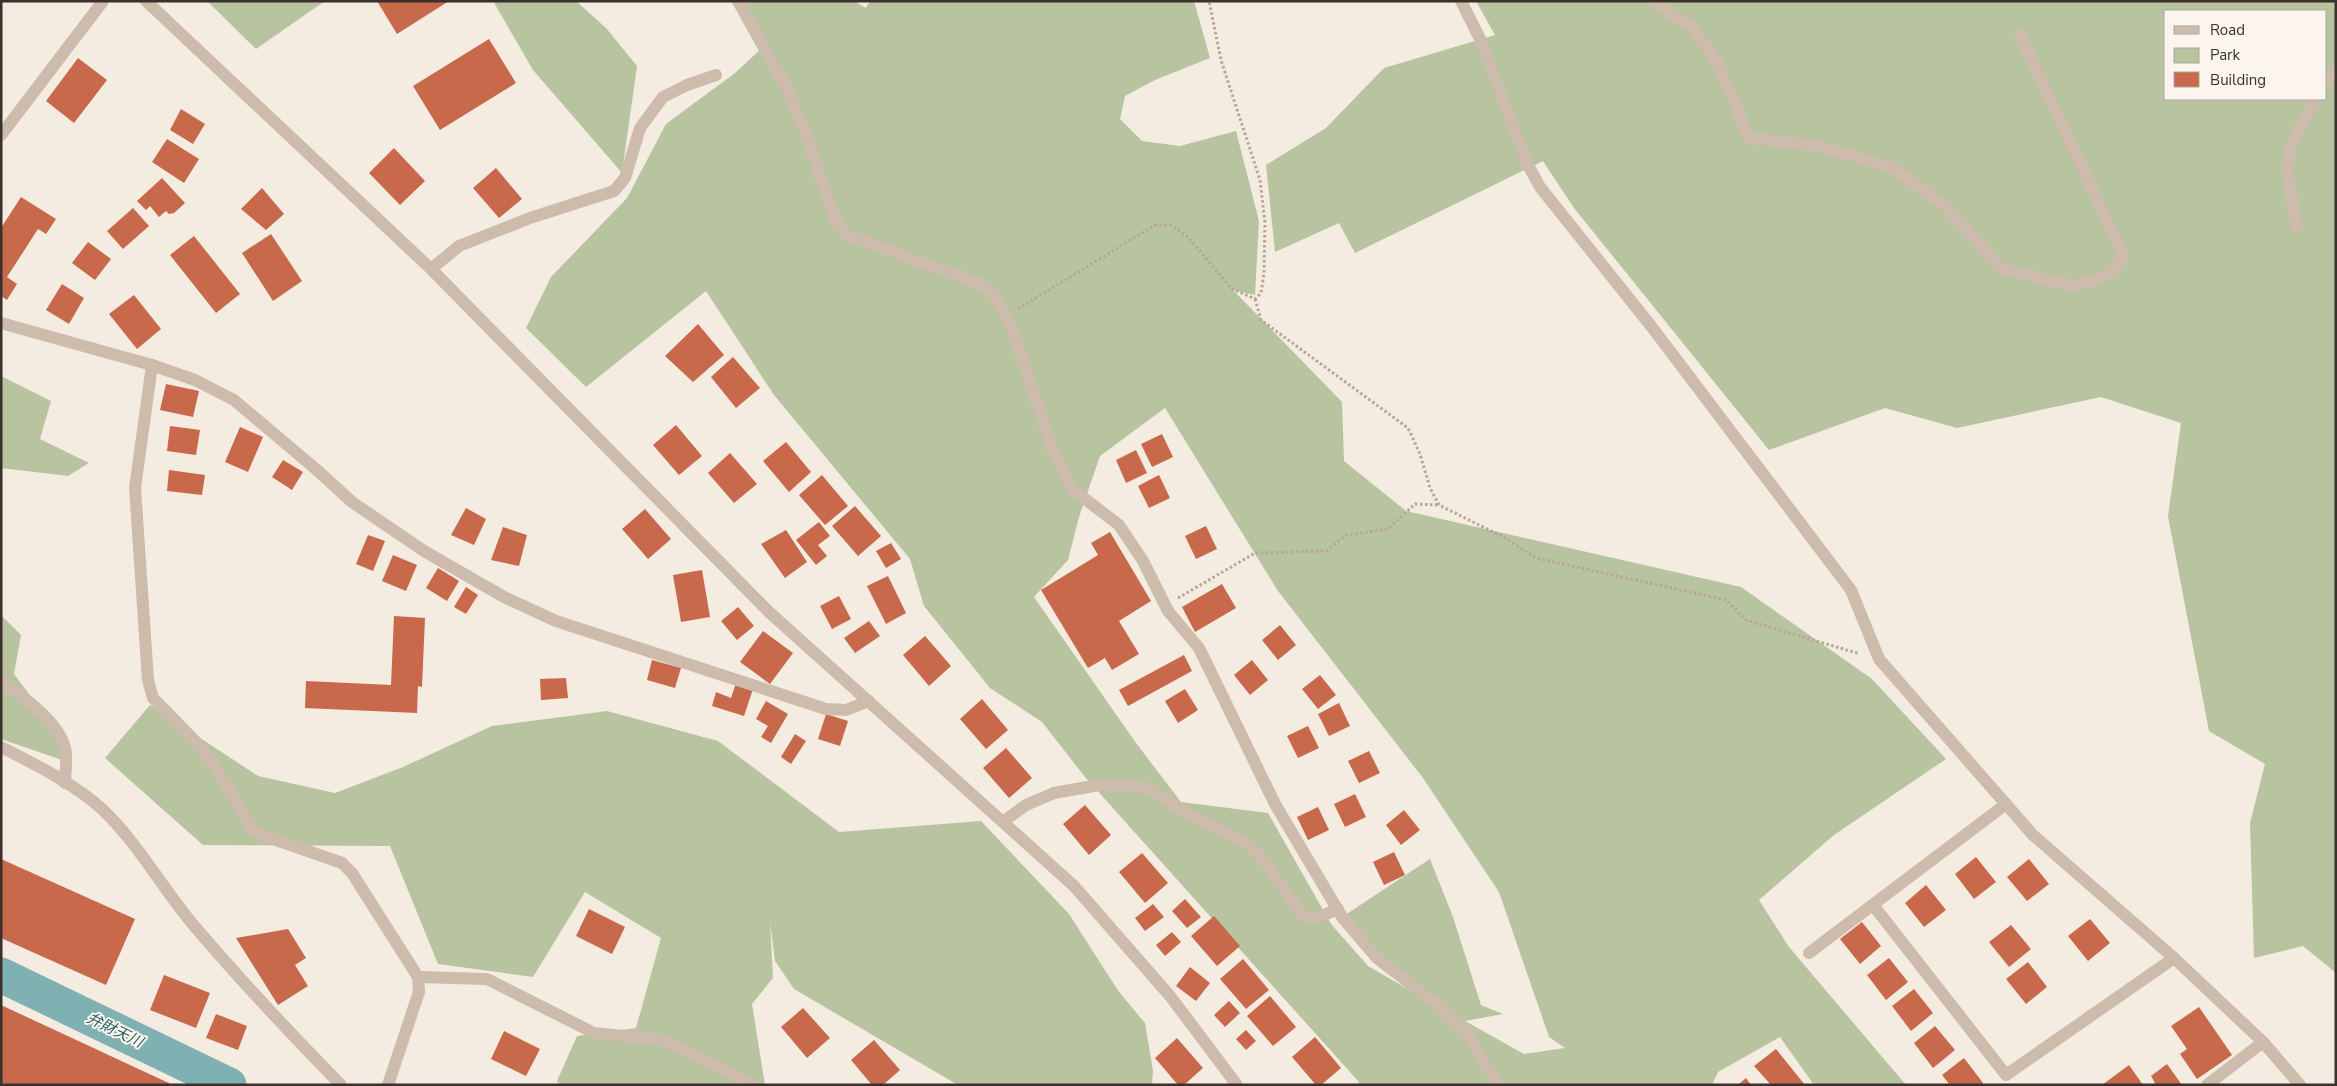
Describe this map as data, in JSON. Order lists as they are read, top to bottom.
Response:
{
  "water": ["弁財天川"],
  "legend": ["Road", "Park", "Building"]
}
